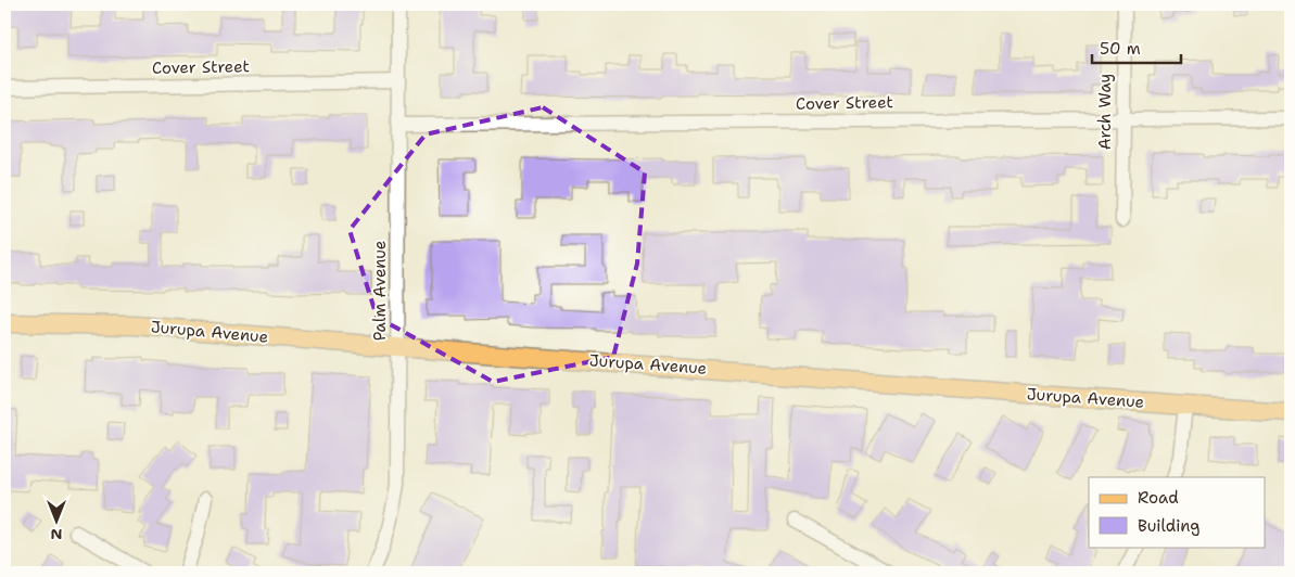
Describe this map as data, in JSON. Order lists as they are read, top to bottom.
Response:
{
  "streets": {
    "main road": ["Jurupa Avenue"],
    "street": ["Cover Street", "Arch Way", "Palm Avenue"]
  },
  "crossings": [
    ["Cover Street", "Arch Way"],
    ["Cover Street", "Palm Avenue"],
    ["Palm Avenue", "Jurupa Avenue"]
  ],
  "legend": ["Road", "Building"],
  "scale_bar": "50 m",
  "north": "bottom"
}
